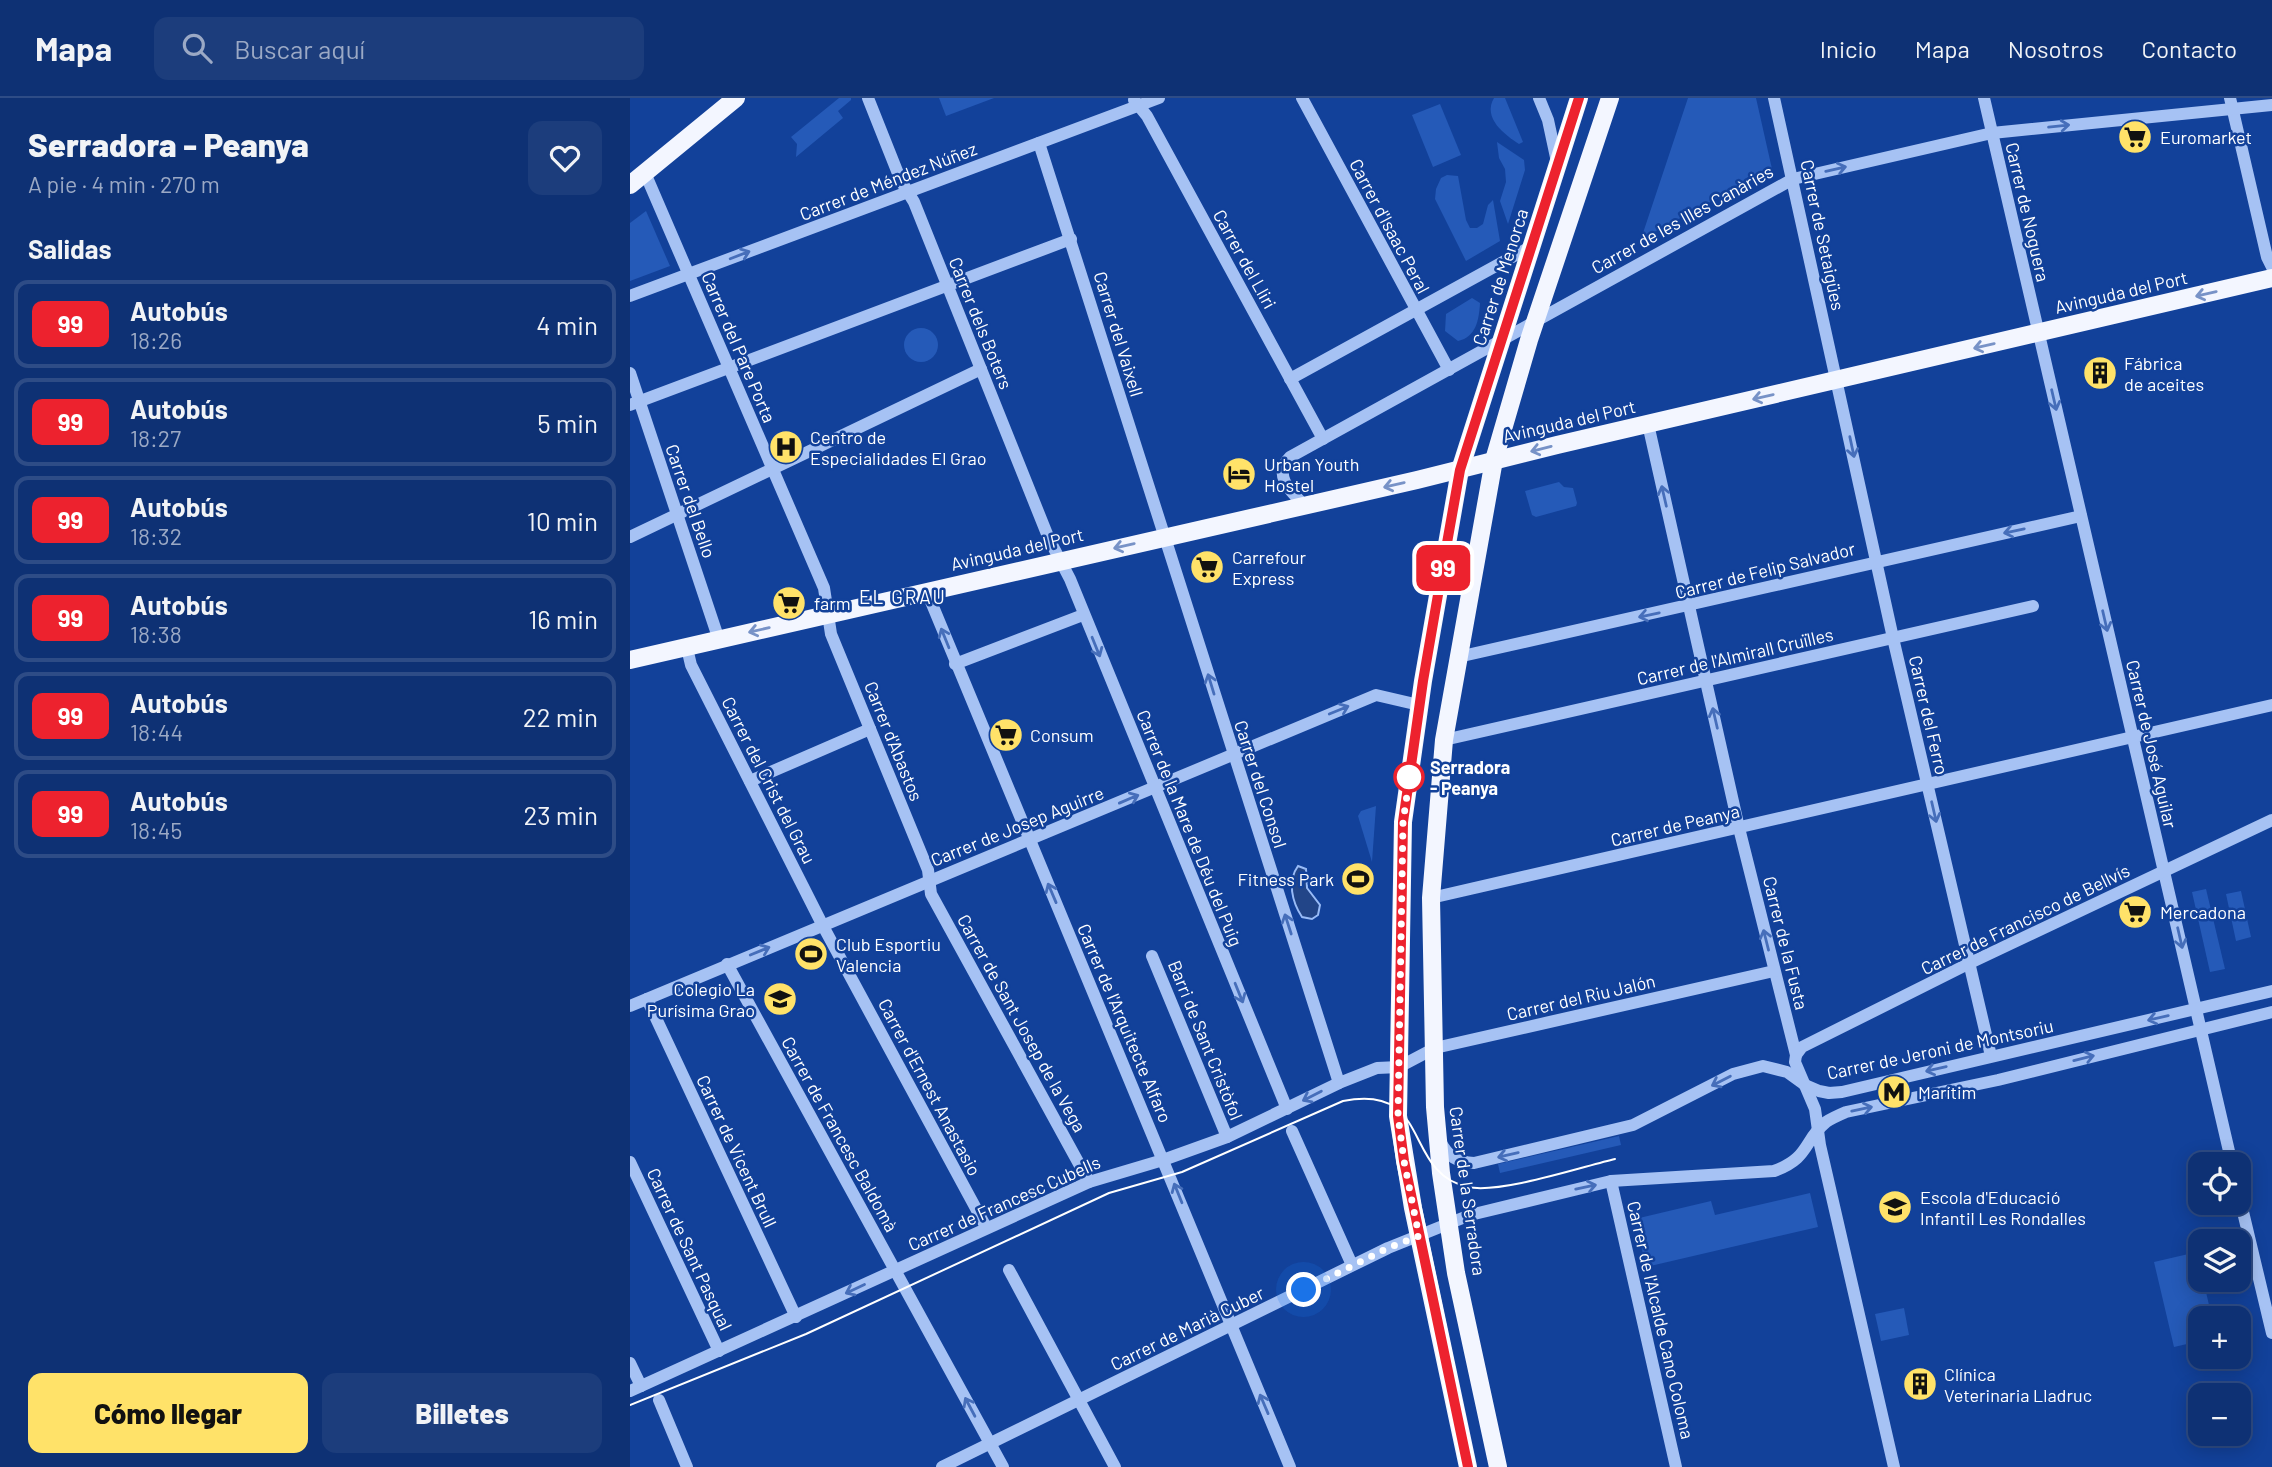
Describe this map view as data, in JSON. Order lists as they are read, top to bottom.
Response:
{
  "streets": {
    "main road": ["Carrer de Menorca", "Avinguda del Port", "Carrer de la Serradora"],
    "street": [
      "Carrer de Méndez Núñez",
      "Carrer de Noguera",
      "Carrer de les Illes Canàries",
      "Carrer d'Isaac Peral",
      "Carrer de Setaigües",
      "Carrer del Lliri",
      "Carrer dels Boters",
      "Carrer del Vaixell",
      "Carrer del Pare Porta",
      "Carrer del Bello",
      "Carrer de Felip Salvador",
      "Carrer de l'Almirall Cruïlles",
      "Carrer del Ferro",
      "Carrer d'Abastos",
      "Carrer de José Aguilar",
      "Carrer del Crist del Grau",
      "Carrer del Consol",
      "Carrer de Peanya",
      "Carrer de Josep Aguirre",
      "Carrer de la Mare de Déu del Puig",
      "Carrer de Francisco de Bellvís",
      "Carrer de la Fusta",
      "Carrer del Riu Jalón",
      "Carrer de Sant Josep de la Vega",
      "Carrer de l'Arquitecte Alfaro",
      "Barri de Sant Cristòfol",
      "Carrer de Jeroni de Montsoriu",
      "Carrer d'Ernest Anastasio",
      "Carrer de Francesc Baldomà",
      "Carrer de Vicent Brull",
      "Carrer de Francesc Cubells",
      "Carrer de Sant Pasqual",
      "Carrer de l'Alcalde Cano Coloma",
      "Carrer de Marià Cuber"
    ]
  },
  "crossings": [
    ["Carrer de Méndez Núñez", "Carrer del Lliri"],
    ["Carrer de Méndez Núñez", "Carrer dels Boters"],
    ["Carrer de Méndez Núñez", "Carrer del Vaixell"],
    ["Carrer de Méndez Núñez", "Carrer del Pare Porta"],
    ["Carrer de Noguera", "Carrer de les Illes Canàries"],
    ["Carrer de Noguera", "Avinguda del Port"],
    ["Carrer de Noguera", "Carrer de José Aguilar"],
    ["Carrer de les Illes Canàries", "Carrer d'Isaac Peral"],
    ["Carrer de les Illes Canàries", "Carrer de Setaigües"],
    ["Carrer de les Illes Canàries", "Carrer del Lliri"],
    ["Carrer de les Illes Canàries", "Carrer de Menorca"],
    ["Carrer de les Illes Canàries", "Avinguda del Port"],
    ["Carrer de Setaigües", "Avinguda del Port"],
    ["Carrer de Setaigües", "Carrer del Ferro"],
    ["Carrer de Menorca", "Avinguda del Port"],
    ["Avinguda del Port", "Carrer dels Boters"],
    ["Avinguda del Port", "Carrer del Vaixell"],
    ["Avinguda del Port", "Carrer del Pare Porta"],
    ["Avinguda del Port", "Carrer del Bello"],
    ["Avinguda del Port", "Carrer del Ferro"],
    ["Avinguda del Port", "Carrer d'Abastos"],
    ["Avinguda del Port", "Carrer de José Aguilar"],
    ["Avinguda del Port", "Carrer del Crist del Grau"],
    ["Avinguda del Port", "Carrer del Consol"],
    ["Avinguda del Port", "Carrer de la Mare de Déu del Puig"],
    ["Avinguda del Port", "Carrer de la Fusta"],
    ["Avinguda del Port", "Carrer de l'Arquitecte Alfaro"],
    ["Avinguda del Port", "Carrer de la Serradora"],
    ["Carrer dels Boters", "Carrer de la Mare de Déu del Puig"],
    ["Carrer del Vaixell", "Carrer del Consol"],
    ["Carrer del Pare Porta", "Carrer d'Abastos"],
    ["Carrer de Felip Salvador", "Carrer del Ferro"],
    ["Carrer de Felip Salvador", "Carrer de José Aguilar"],
    ["Carrer de Felip Salvador", "Carrer de la Fusta"],
    ["Carrer de Felip Salvador", "Carrer de la Serradora"],
    ["Carrer de l'Almirall Cruïlles", "Carrer del Ferro"],
    ["Carrer de l'Almirall Cruïlles", "Carrer de la Fusta"],
    ["Carrer de l'Almirall Cruïlles", "Carrer de la Serradora"],
    ["Carrer del Ferro", "Carrer de Peanya"],
    ["Carrer del Ferro", "Carrer de Francisco de Bellvís"],
    ["Carrer del Ferro", "Carrer de Jeroni de Montsoriu"],
    ["Carrer d'Abastos", "Carrer de Josep Aguirre"],
    ["Carrer d'Abastos", "Carrer de Sant Josep de la Vega"],
    ["Carrer de José Aguilar", "Carrer de Peanya"],
    ["Carrer de José Aguilar", "Carrer de Francisco de Bellvís"],
    ["Carrer de José Aguilar", "Carrer de Jeroni de Montsoriu"],
    ["Carrer del Crist del Grau", "Carrer de Josep Aguirre"],
    ["Carrer del Crist del Grau", "Carrer d'Ernest Anastasio"],
    ["Carrer del Consol", "Carrer de Josep Aguirre"],
    ["Carrer del Consol", "Carrer de Francesc Cubells"],
    ["Carrer de Peanya", "Carrer de la Fusta"],
    ["Carrer de Peanya", "Carrer de la Serradora"],
    ["Carrer de Josep Aguirre", "Carrer de la Mare de Déu del Puig"],
    ["Carrer de Josep Aguirre", "Carrer de Sant Josep de la Vega"],
    ["Carrer de Josep Aguirre", "Carrer de l'Arquitecte Alfaro"],
    ["Carrer de Josep Aguirre", "Carrer d'Ernest Anastasio"],
    ["Carrer de Josep Aguirre", "Carrer de Francesc Baldomà"],
    ["Carrer de Josep Aguirre", "Carrer de Vicent Brull"],
    ["Carrer de la Mare de Déu del Puig", "Carrer de Francesc Cubells"],
    ["Carrer de Francisco de Bellvís", "Carrer de la Fusta"],
    ["Carrer de la Fusta", "Carrer del Riu Jalón"],
    ["Carrer de la Fusta", "Carrer de Jeroni de Montsoriu"],
    ["Carrer del Riu Jalón", "Carrer de la Serradora"],
    ["Carrer del Riu Jalón", "Carrer de Francesc Cubells"],
    ["Carrer de Sant Josep de la Vega", "Carrer de Francesc Cubells"],
    ["Carrer de l'Arquitecte Alfaro", "Carrer de Francesc Cubells"],
    ["Carrer de l'Arquitecte Alfaro", "Carrer de Marià Cuber"],
    ["Barri de Sant Cristòfol", "Carrer de Francesc Cubells"],
    ["Carrer de Jeroni de Montsoriu", "Carrer de la Serradora"],
    ["Carrer d'Ernest Anastasio", "Carrer de Francesc Cubells"],
    ["Carrer de Francesc Baldomà", "Carrer de Francesc Cubells"],
    ["Carrer de Francesc Baldomà", "Carrer de Marià Cuber"],
    ["Carrer de Vicent Brull", "Carrer de Francesc Cubells"],
    ["Carrer de la Serradora", "Carrer de Marià Cuber"],
    ["Carrer de Francesc Cubells", "Carrer de Sant Pasqual"]
  ],
  "one_way": [
    "Carrer de les Illes Canàries",
    "Avinguda del Port",
    "Carrer de Felip Salvador",
    "Carrer del Ferro",
    "Carrer de José Aguilar",
    "Carrer del Consol",
    "Carrer de Josep Aguirre",
    "Carrer de la Mare de Déu del Puig",
    "Carrer de la Fusta",
    "Carrer de l'Arquitecte Alfaro"
  ],
  "districts": ["EL GRAU"],
  "places": {
    "supermarket": [
      "Euromarket",
      "Carrefour Express",
      "farm",
      "Consum",
      "Mercadona"
    ],
    "building": ["Fábrica de aceites", "Clínica Veterinaria Lladruc"],
    "hospital": ["Centro de Especialidades El Grao"],
    "hotel": ["Urban Youth Hostel"],
    "other": ["Serradora - Peanya"],
    "sports": ["Fitness Park", "Club Esportiu Valencia"],
    "school or university": ["Colegio La Purísima Grao", "Escola d'Educació Infantil Les Rondalles"],
    "metro station": ["Marítim"]
  },
  "lines": ["bus line 99"],
  "page": {
    "header": "Mapa",
    "search": "Buscar aquí",
    "nav": [
      "Inicio",
      "Mapa",
      "Nosotros",
      "Contacto"
    ],
    "heading": [
      ["Serradora - Peanya", "A pie · 4 min · 270 m"],
      "Salidas"
    ],
    "on_map": "99",
    "list": [
      {
        "mark": "99",
        "name": "Autobús",
        "note": "18:26",
        "value": "4 min"
      },
      {
        "mark": "99",
        "name": "Autobús",
        "note": "18:27",
        "value": "5 min"
      },
      {
        "mark": "99",
        "name": "Autobús",
        "note": "18:32",
        "value": "10 min"
      },
      {
        "mark": "99",
        "name": "Autobús",
        "note": "18:38",
        "value": "16 min"
      },
      {
        "mark": "99",
        "name": "Autobús",
        "note": "18:44",
        "value": "22 min"
      },
      {
        "mark": "99",
        "name": "Autobús",
        "note": "18:45",
        "value": "23 min"
      }
    ],
    "map_buttons": ["+", "−"],
    "buttons": ["Cómo llegar", "Billetes"]
  }
}
